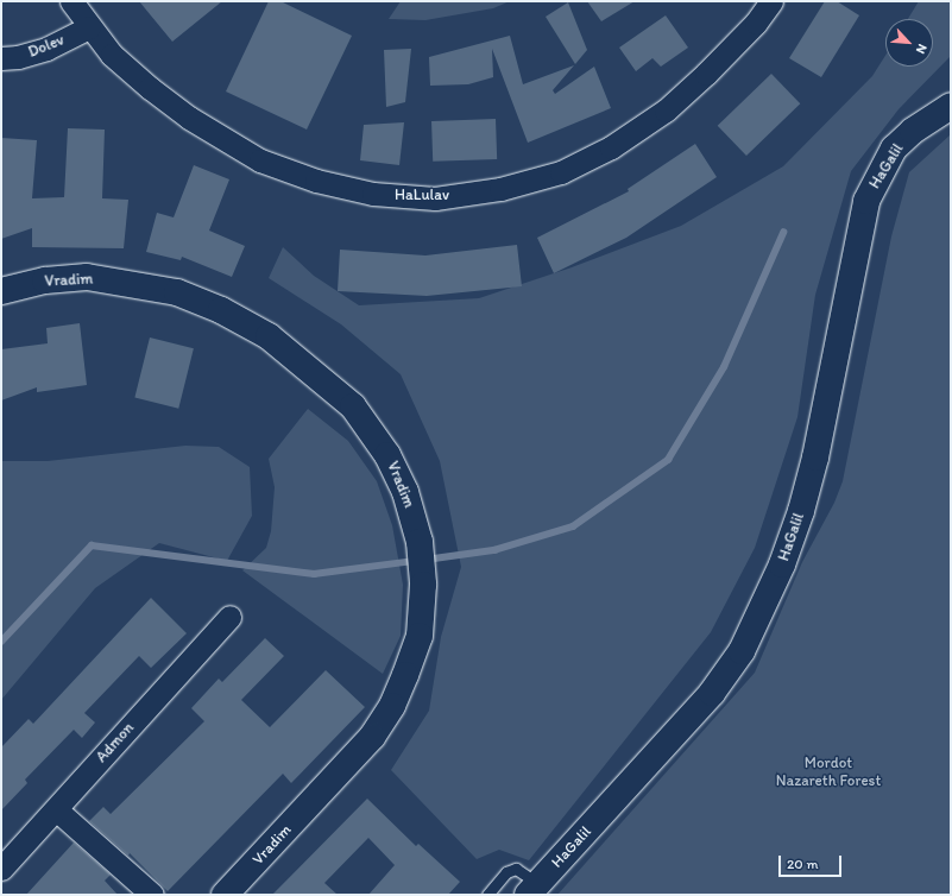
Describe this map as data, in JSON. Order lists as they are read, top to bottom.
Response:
{
  "streets": {
    "street": [
      "Dolev",
      "HaGalil",
      "HaLulav",
      "Vradim",
      "Admon"
    ]
  },
  "crossings": [
    ["Dolev", "HaLulav"]
  ],
  "parks": ["Mordot Nazareth Forest"],
  "scale_bar": "20 m",
  "north": "bottom right"
}
